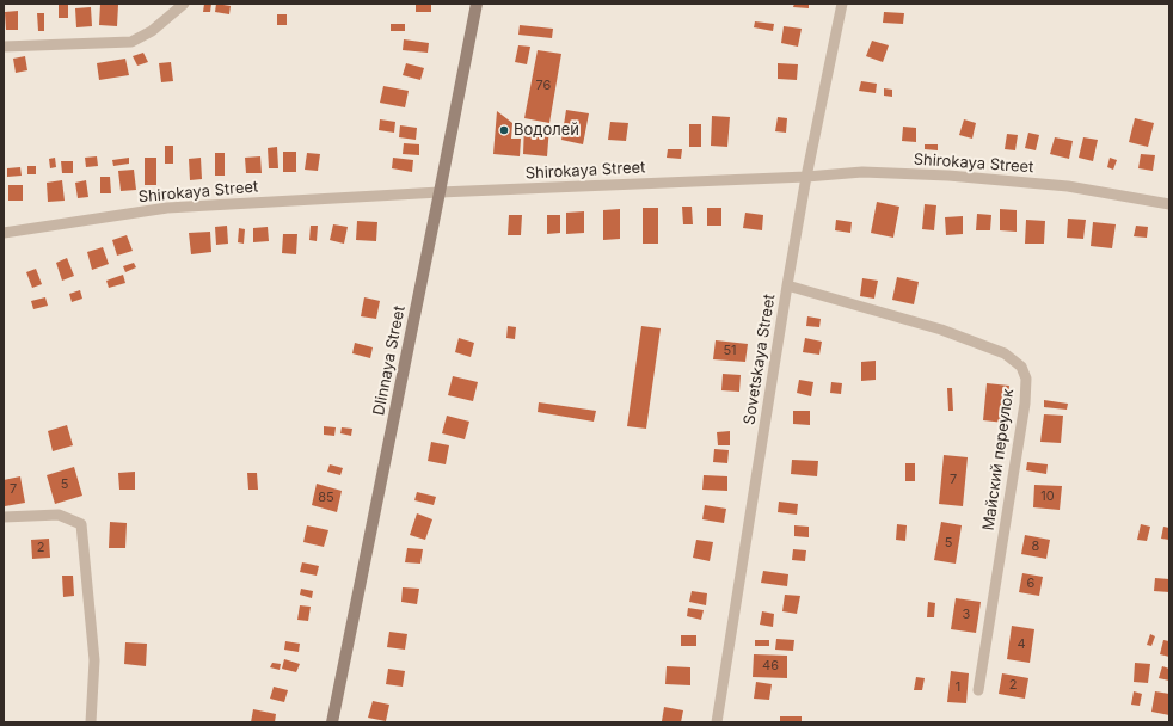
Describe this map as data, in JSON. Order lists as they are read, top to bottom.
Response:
{
  "streets": {
    "main road": ["Dlinnaya Street"],
    "street": ["Shirokaya Street", "Sovetskaya Street", "Майский переулок"]
  },
  "crossings": [
    ["Shirokaya Street", "Sovetskaya Street"],
    ["Shirokaya Street", "Dlinnaya Street"],
    ["Sovetskaya Street", "Майский переулок"]
  ],
  "places": ["Водолей"],
  "house_numbers": [
    "76",
    "51",
    "7",
    "5",
    "7",
    "10",
    "85",
    "5",
    "8",
    "2",
    "6",
    "3",
    "4",
    "46",
    "2",
    "1"
  ]
}
